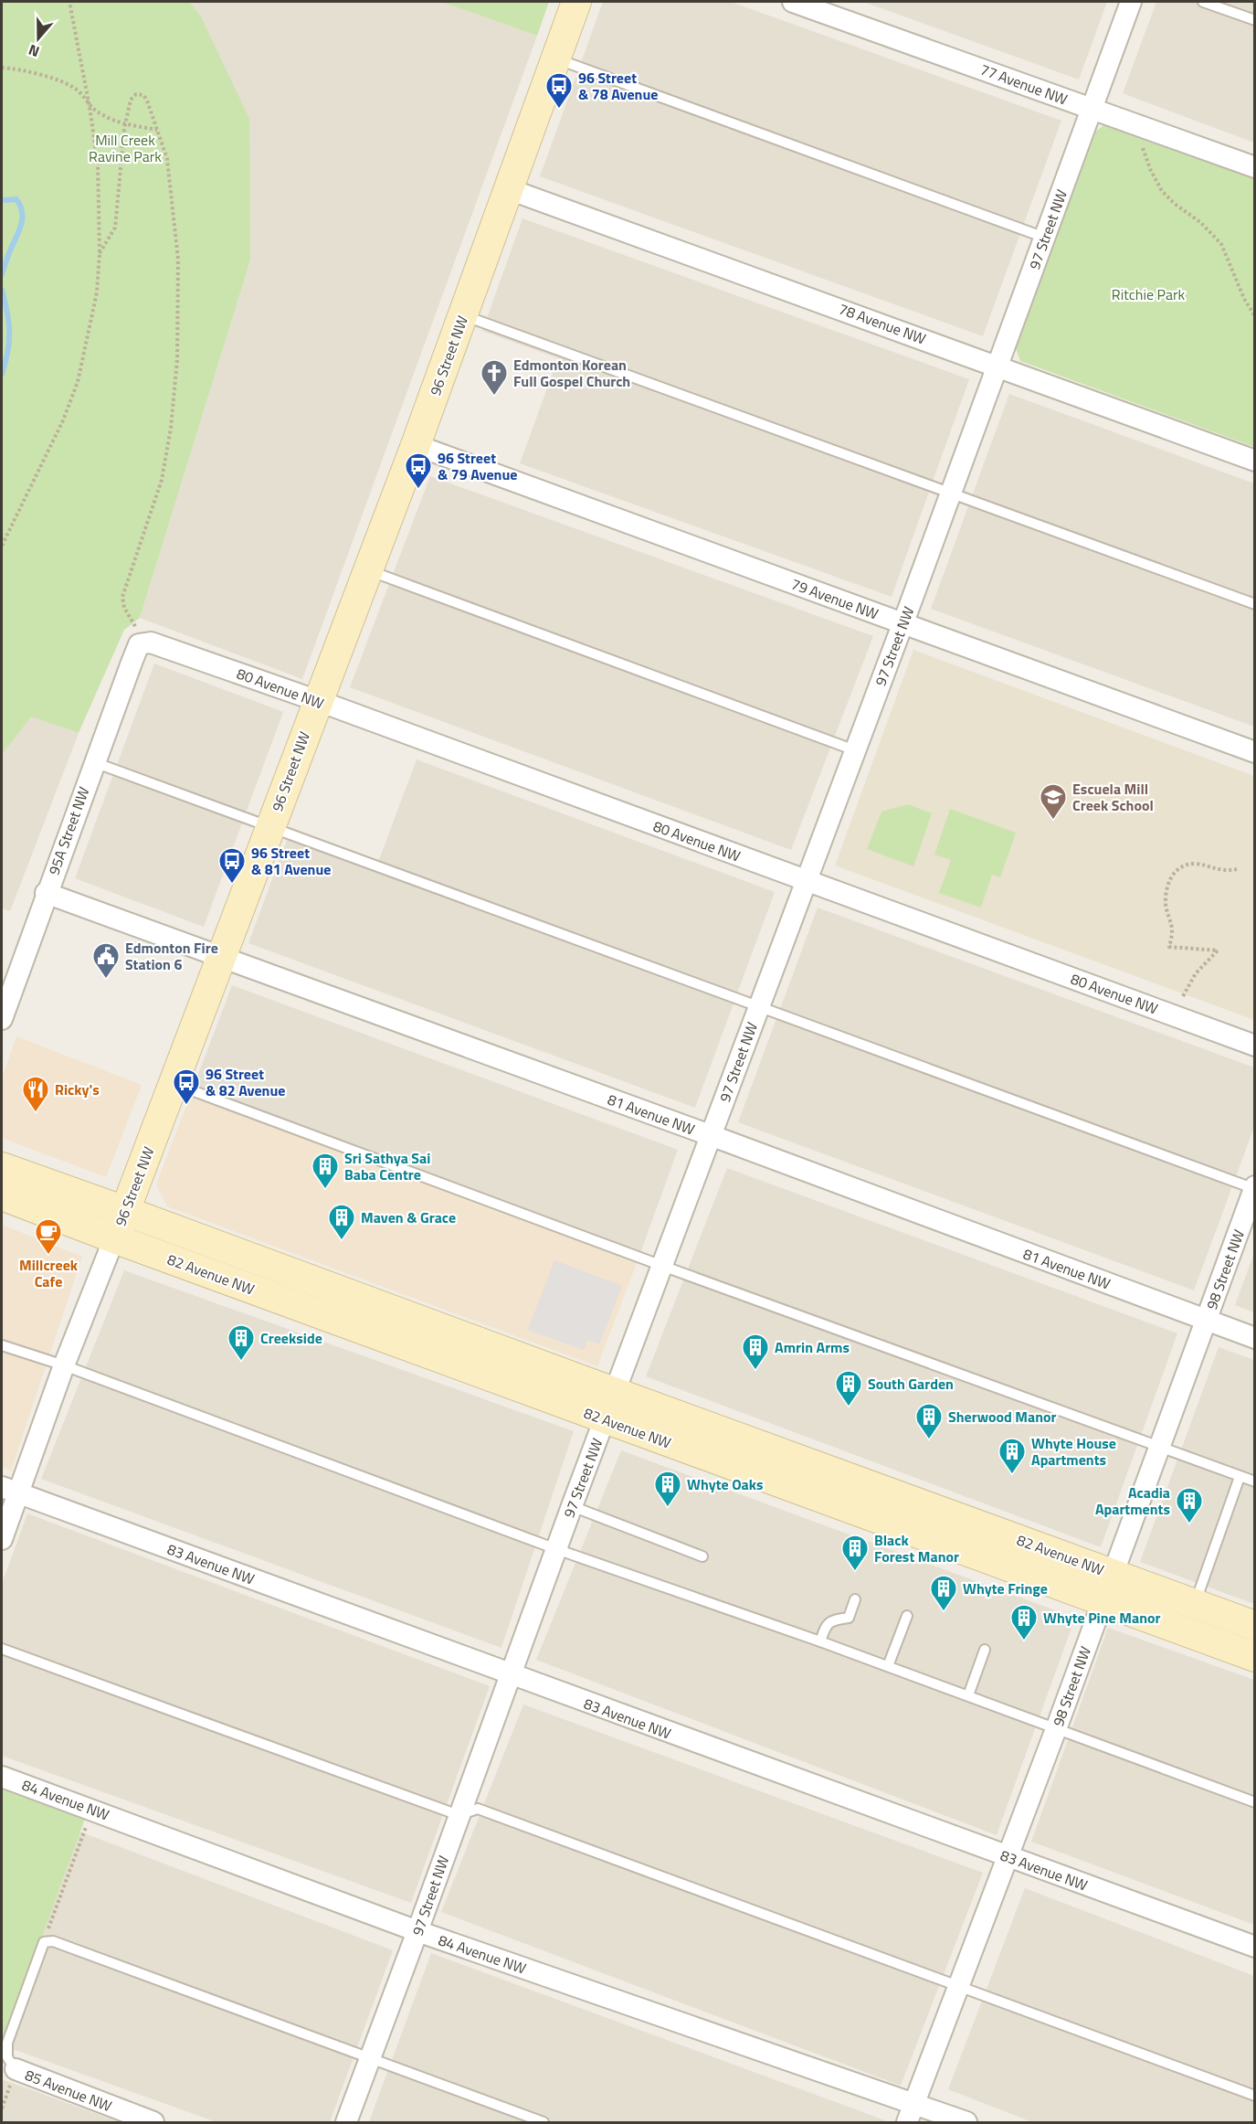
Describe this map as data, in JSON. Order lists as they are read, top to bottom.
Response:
{
  "streets": {
    "main road": ["96 Street NW", "82 Avenue NW"],
    "street": [
      "77 Avenue NW",
      "97 Street NW",
      "78 Avenue NW",
      "79 Avenue NW",
      "80 Avenue NW",
      "95A Street NW",
      "81 Avenue NW",
      "98 Street NW",
      "83 Avenue NW",
      "84 Avenue NW",
      "85 Avenue NW"
    ]
  },
  "crossings": [
    ["77 Avenue NW", "97 Street NW"],
    ["97 Street NW", "78 Avenue NW"],
    ["97 Street NW", "79 Avenue NW"],
    ["97 Street NW", "80 Avenue NW"],
    ["97 Street NW", "81 Avenue NW"],
    ["97 Street NW", "82 Avenue NW"],
    ["97 Street NW", "83 Avenue NW"],
    ["97 Street NW", "84 Avenue NW"],
    ["78 Avenue NW", "96 Street NW"],
    ["96 Street NW", "79 Avenue NW"],
    ["96 Street NW", "80 Avenue NW"],
    ["96 Street NW", "81 Avenue NW"],
    ["96 Street NW", "82 Avenue NW"],
    ["96 Street NW", "83 Avenue NW"],
    ["80 Avenue NW", "95A Street NW"],
    ["95A Street NW", "81 Avenue NW"],
    ["81 Avenue NW", "98 Street NW"],
    ["98 Street NW", "82 Avenue NW"],
    ["98 Street NW", "83 Avenue NW"],
    ["98 Street NW", "84 Avenue NW"]
  ],
  "parks": ["Mill Creek Ravine Park", "Ritchie Park"],
  "places": {
    "bus stop": [
      "96 Street & 78 Avenue",
      "96 Street & 79 Avenue",
      "96 Street & 81 Avenue",
      "96 Street & 82 Avenue"
    ],
    "church": ["Edmonton Korean Full Gospel Church"],
    "school or university": ["Escuela Mill Creek School"],
    "public building": ["Edmonton Fire Station 6"],
    "restaurant": ["Ricky's"],
    "building": [
      "Sri Sathya Sai Baba Centre",
      "Maven & Grace",
      "Creekside",
      "Amrin Arms",
      "South Garden",
      "Sherwood Manor",
      "Whyte House Apartments",
      "Whyte Oaks",
      "Acadia Apartments",
      "Black Forest Manor",
      "Whyte Fringe",
      "Whyte Pine Manor"
    ],
    "cafe": ["Millcreek Cafe"]
  },
  "north": "bottom"
}
